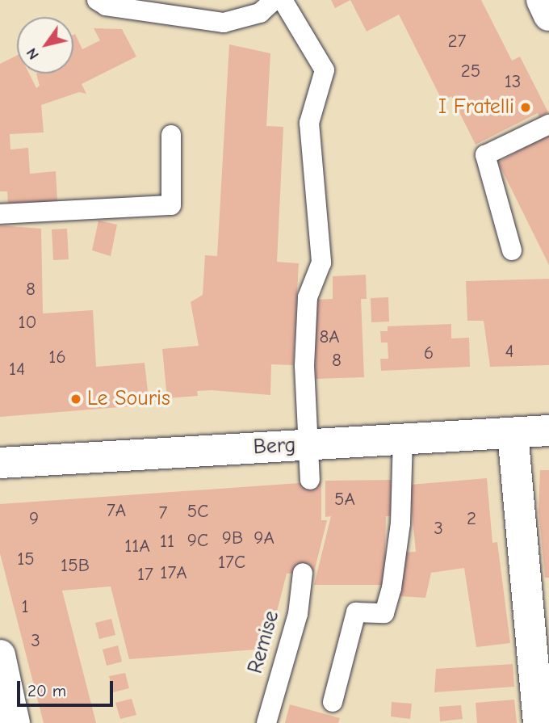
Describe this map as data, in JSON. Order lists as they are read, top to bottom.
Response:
{
  "streets": {
    "street": ["Berg"],
    "lane": ["Remise"]
  },
  "places": ["I Fratelli", "Le Souris"],
  "house_numbers": [
    "27",
    "25",
    "13",
    "8",
    "10",
    "8A",
    "4",
    "6",
    "16",
    "8",
    "14",
    "5A",
    "7A",
    "5C",
    "7",
    "9",
    "2",
    "3",
    "9B",
    "9A",
    "9C",
    "11",
    "11A",
    "15",
    "17C",
    "15B",
    "17A",
    "17",
    "1",
    "3"
  ],
  "scale_bar": "20 m",
  "north": "bottom left"
}
